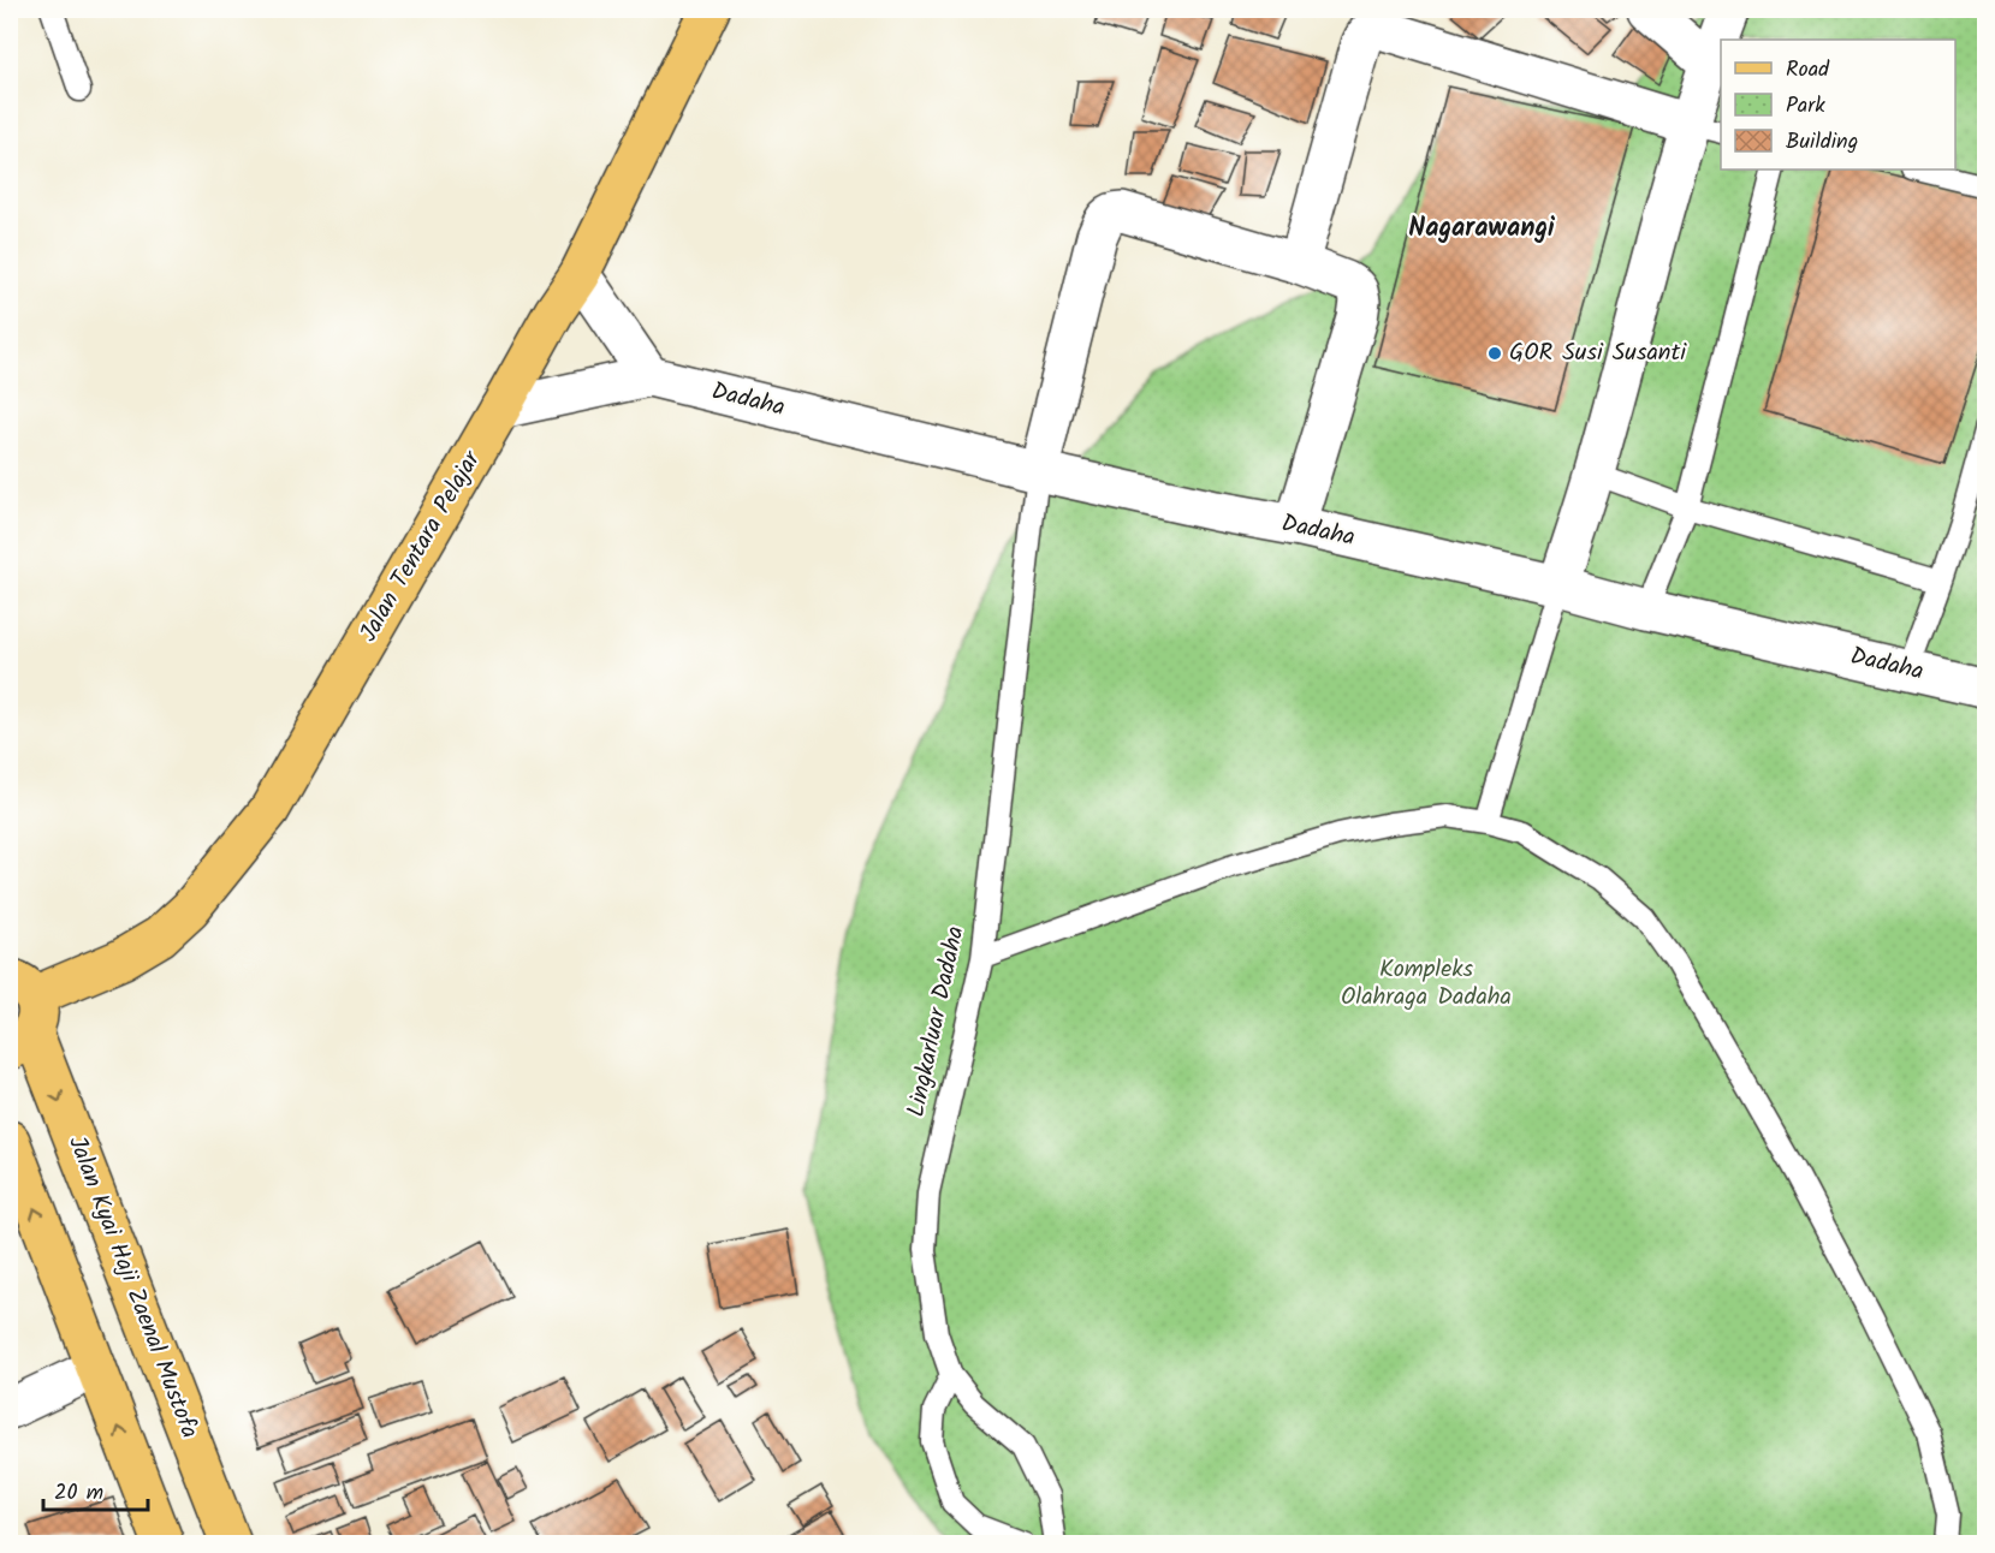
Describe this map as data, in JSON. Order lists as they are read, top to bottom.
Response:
{
  "streets": {
    "main road": ["Jalan Tentara Pelajar", "Jalan Kyai Haji Zaenal Mustofa"],
    "street": ["Dadaha"],
    "lane": ["Lingkarluar Dadaha"]
  },
  "crossings": [
    ["Dadaha", "Jalan Tentara Pelajar"],
    ["Dadaha", "Lingkarluar Dadaha"],
    ["Jalan Tentara Pelajar", "Jalan Kyai Haji Zaenal Mustofa"]
  ],
  "districts": ["Nagarawangi"],
  "parks": ["Kompleks Olahraga Dadaha"],
  "places": ["GOR Susi Susanti"],
  "legend": ["Road", "Park", "Building"],
  "scale_bar": "20 m"
}
